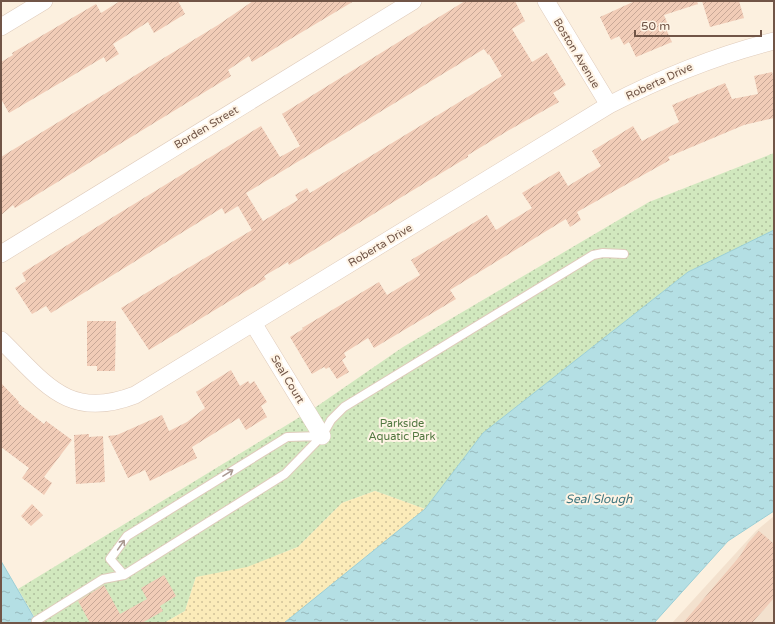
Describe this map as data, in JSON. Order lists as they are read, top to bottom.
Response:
{
  "streets": {
    "street": [
      "Boston Avenue",
      "Roberta Drive",
      "Borden Street",
      "Seal Court"
    ]
  },
  "crossings": [
    ["Boston Avenue", "Roberta Drive"],
    ["Roberta Drive", "Seal Court"]
  ],
  "water": ["Seal Slough"],
  "parks": ["Parkside Aquatic Park"],
  "scale_bar": "50 m"
}
